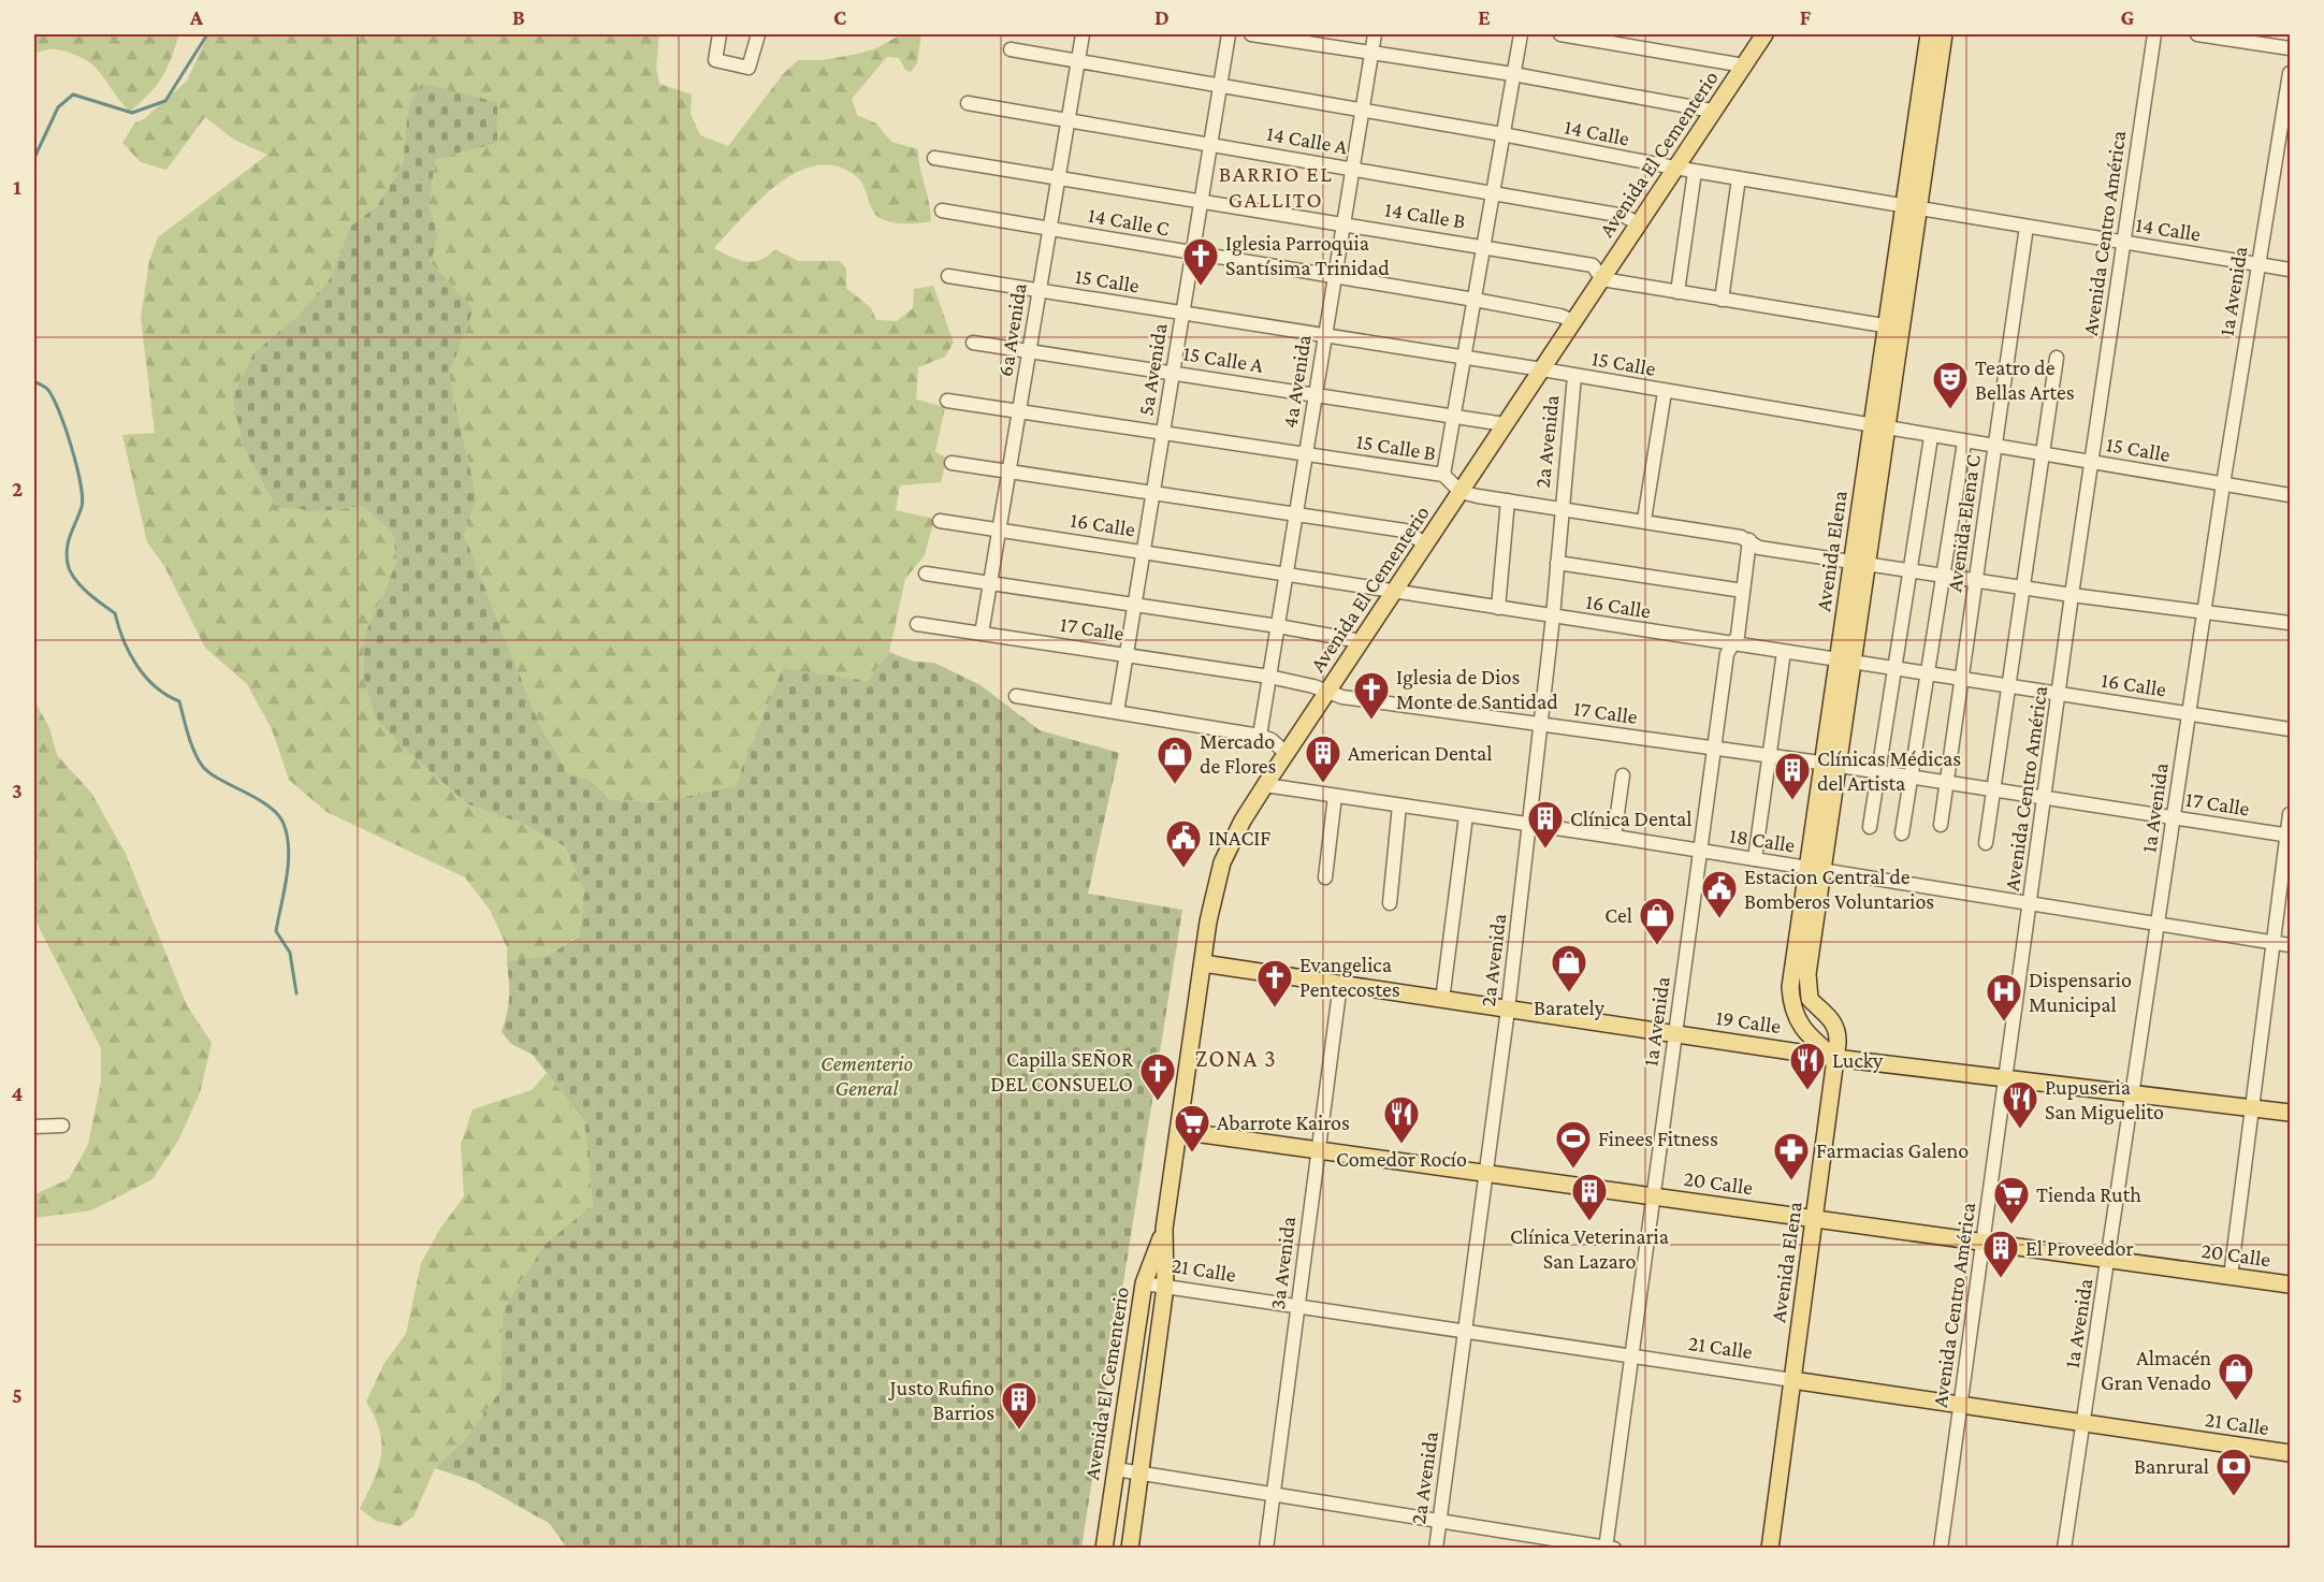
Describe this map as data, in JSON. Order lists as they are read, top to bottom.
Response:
{
  "streets": {
    "main road": [
      "Avenida El Cementerio",
      "Avenida Elena",
      "19 Calle",
      "20 Calle",
      "21 Calle"
    ],
    "street": [
      "14 Calle",
      "14 Calle A",
      "14 Calle B",
      "14 Calle C",
      "Avenida Centro América",
      "15 Calle",
      "1a Avenida",
      "6a Avenida",
      "15 Calle A",
      "5a Avenida",
      "4a Avenida",
      "2a Avenida",
      "15 Calle B",
      "Avenida Elena C",
      "16 Calle",
      "17 Calle",
      "18 Calle",
      "3a Avenida"
    ]
  },
  "crossings": [
    ["14 Calle", "Avenida El Cementerio"],
    ["14 Calle", "Avenida Centro América"],
    ["14 Calle", "1a Avenida"],
    ["14 Calle", "6a Avenida"],
    ["14 Calle", "5a Avenida"],
    ["14 Calle", "4a Avenida"],
    ["14 Calle", "Avenida Elena C"],
    ["14 Calle", "Avenida Elena"],
    ["14 Calle A", "Avenida El Cementerio"],
    ["14 Calle A", "6a Avenida"],
    ["14 Calle A", "5a Avenida"],
    ["14 Calle A", "4a Avenida"],
    ["Avenida El Cementerio", "14 Calle B"],
    ["Avenida El Cementerio", "14 Calle C"],
    ["Avenida El Cementerio", "15 Calle"],
    ["Avenida El Cementerio", "15 Calle A"],
    ["Avenida El Cementerio", "15 Calle B"],
    ["Avenida El Cementerio", "16 Calle"],
    ["Avenida El Cementerio", "17 Calle"],
    ["Avenida El Cementerio", "18 Calle"],
    ["Avenida El Cementerio", "19 Calle"],
    ["Avenida El Cementerio", "20 Calle"],
    ["Avenida El Cementerio", "21 Calle"],
    ["14 Calle B", "6a Avenida"],
    ["14 Calle B", "5a Avenida"],
    ["14 Calle B", "4a Avenida"],
    ["14 Calle B", "Avenida Elena"],
    ["14 Calle C", "6a Avenida"],
    ["14 Calle C", "5a Avenida"],
    ["14 Calle C", "4a Avenida"],
    ["Avenida Centro América", "15 Calle"],
    ["Avenida Centro América", "16 Calle"],
    ["Avenida Centro América", "17 Calle"],
    ["Avenida Centro América", "18 Calle"],
    ["Avenida Centro América", "19 Calle"],
    ["Avenida Centro América", "20 Calle"],
    ["Avenida Centro América", "21 Calle"],
    ["15 Calle", "1a Avenida"],
    ["15 Calle", "6a Avenida"],
    ["15 Calle", "5a Avenida"],
    ["15 Calle", "4a Avenida"],
    ["15 Calle", "2a Avenida"],
    ["15 Calle", "Avenida Elena C"],
    ["15 Calle", "Avenida Elena"],
    ["1a Avenida", "16 Calle"],
    ["1a Avenida", "17 Calle"],
    ["1a Avenida", "18 Calle"],
    ["1a Avenida", "19 Calle"],
    ["1a Avenida", "20 Calle"],
    ["1a Avenida", "21 Calle"],
    ["6a Avenida", "15 Calle A"],
    ["6a Avenida", "15 Calle B"],
    ["6a Avenida", "16 Calle"],
    ["6a Avenida", "17 Calle"],
    ["15 Calle A", "5a Avenida"],
    ["15 Calle A", "4a Avenida"],
    ["5a Avenida", "15 Calle B"],
    ["5a Avenida", "16 Calle"],
    ["5a Avenida", "17 Calle"],
    ["4a Avenida", "15 Calle B"],
    ["4a Avenida", "16 Calle"],
    ["4a Avenida", "17 Calle"],
    ["2a Avenida", "16 Calle"],
    ["2a Avenida", "17 Calle"],
    ["2a Avenida", "18 Calle"],
    ["2a Avenida", "19 Calle"],
    ["2a Avenida", "20 Calle"],
    ["2a Avenida", "21 Calle"],
    ["Avenida Elena C", "16 Calle"],
    ["Avenida Elena C", "17 Calle"],
    ["16 Calle", "Avenida Elena"],
    ["Avenida Elena", "17 Calle"],
    ["Avenida Elena", "18 Calle"],
    ["Avenida Elena", "19 Calle"],
    ["Avenida Elena", "20 Calle"],
    ["Avenida Elena", "21 Calle"],
    ["19 Calle", "3a Avenida"],
    ["20 Calle", "3a Avenida"],
    ["3a Avenida", "21 Calle"]
  ],
  "districts": ["BARRIO EL GALLITO", "ZONA 3"],
  "parks": ["Cementerio General"],
  "places": {
    "church": [
      "Iglesia Parroquia Santísima Trinidad",
      "Iglesia de Dios Monte de Santidad",
      "Evangelica Pentecostes",
      "Capilla SEÑOR DEL CONSUELO"
    ],
    "theatre": ["Teatro de Bellas Artes"],
    "building": [
      "American Dental",
      "Clínicas Médicas del Artista",
      "Clínica Dental",
      "Clínica Veterinaria San Lazaro",
      "El Proveedor",
      "Justo Rufino Barrios"
    ],
    "shop": [
      "Mercado de Flores",
      "Cel",
      "Barately",
      "Almacén Gran Venado"
    ],
    "public building": ["INACIF", "Estacion Central de Bomberos Voluntarios"],
    "hospital": ["Dispensario Municipal"],
    "restaurant": ["Lucky", "Pupuseria San Miguelito", "Comedor Rocío"],
    "supermarket": ["Abarrote Kairos", "Tienda Ruth"],
    "sports": ["Finees Fitness"],
    "pharmacy": ["Farmacias Galeno"],
    "bank": ["Banrural"]
  },
  "grid": {
    "columns": [
      "A",
      "B",
      "C",
      "D",
      "E",
      "F",
      "G"
    ],
    "rows": [
      "1",
      "2",
      "3",
      "4",
      "5"
    ]
  }
}
